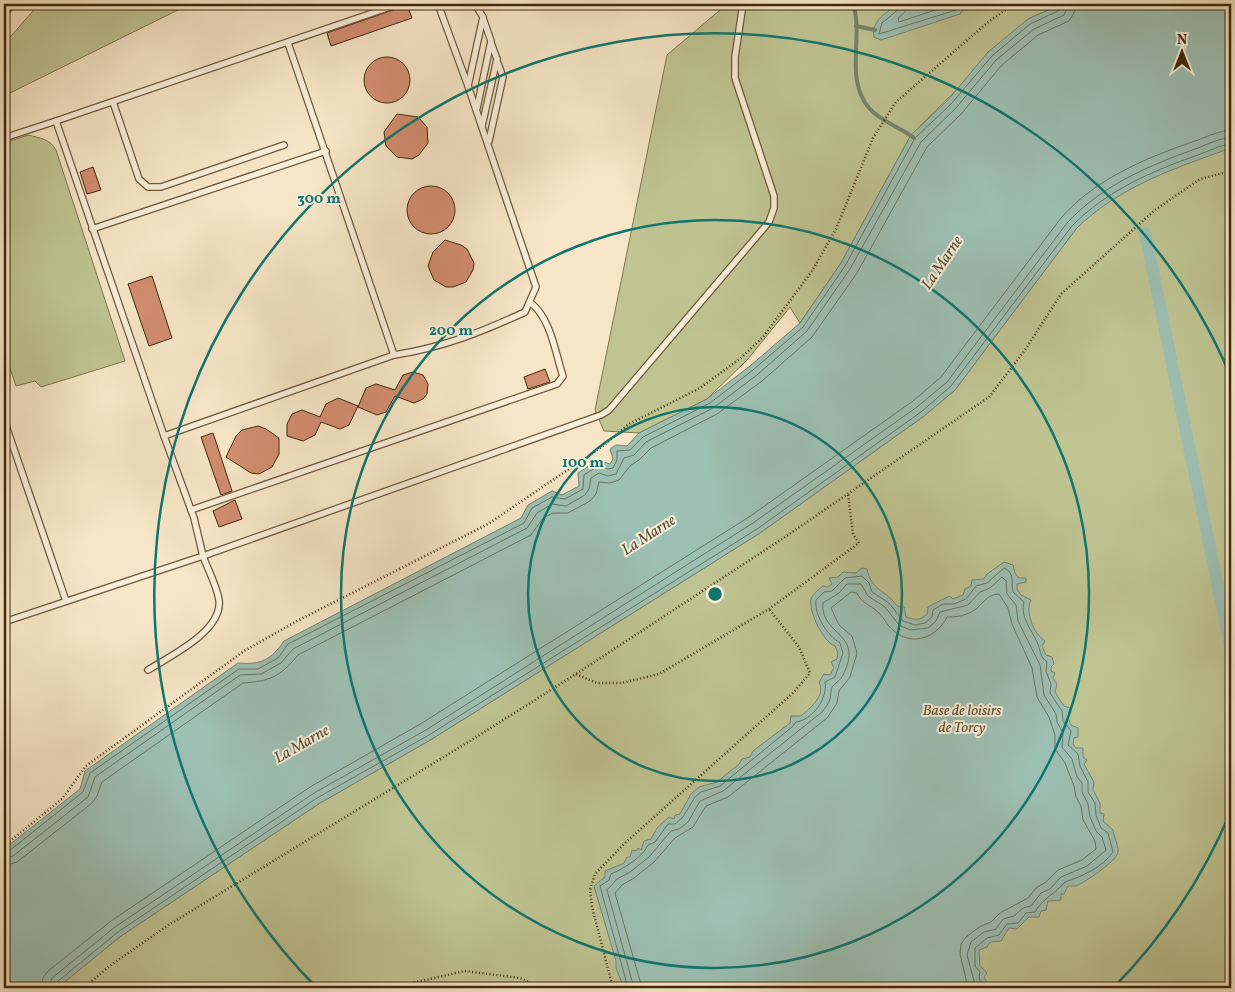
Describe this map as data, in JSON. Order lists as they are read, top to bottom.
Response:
{
  "water": ["La Marne"],
  "parks": ["Base de loisirs de Torcy"],
  "north": "top",
  "rings": ["300 m", "200 m", "100 m"]
}
